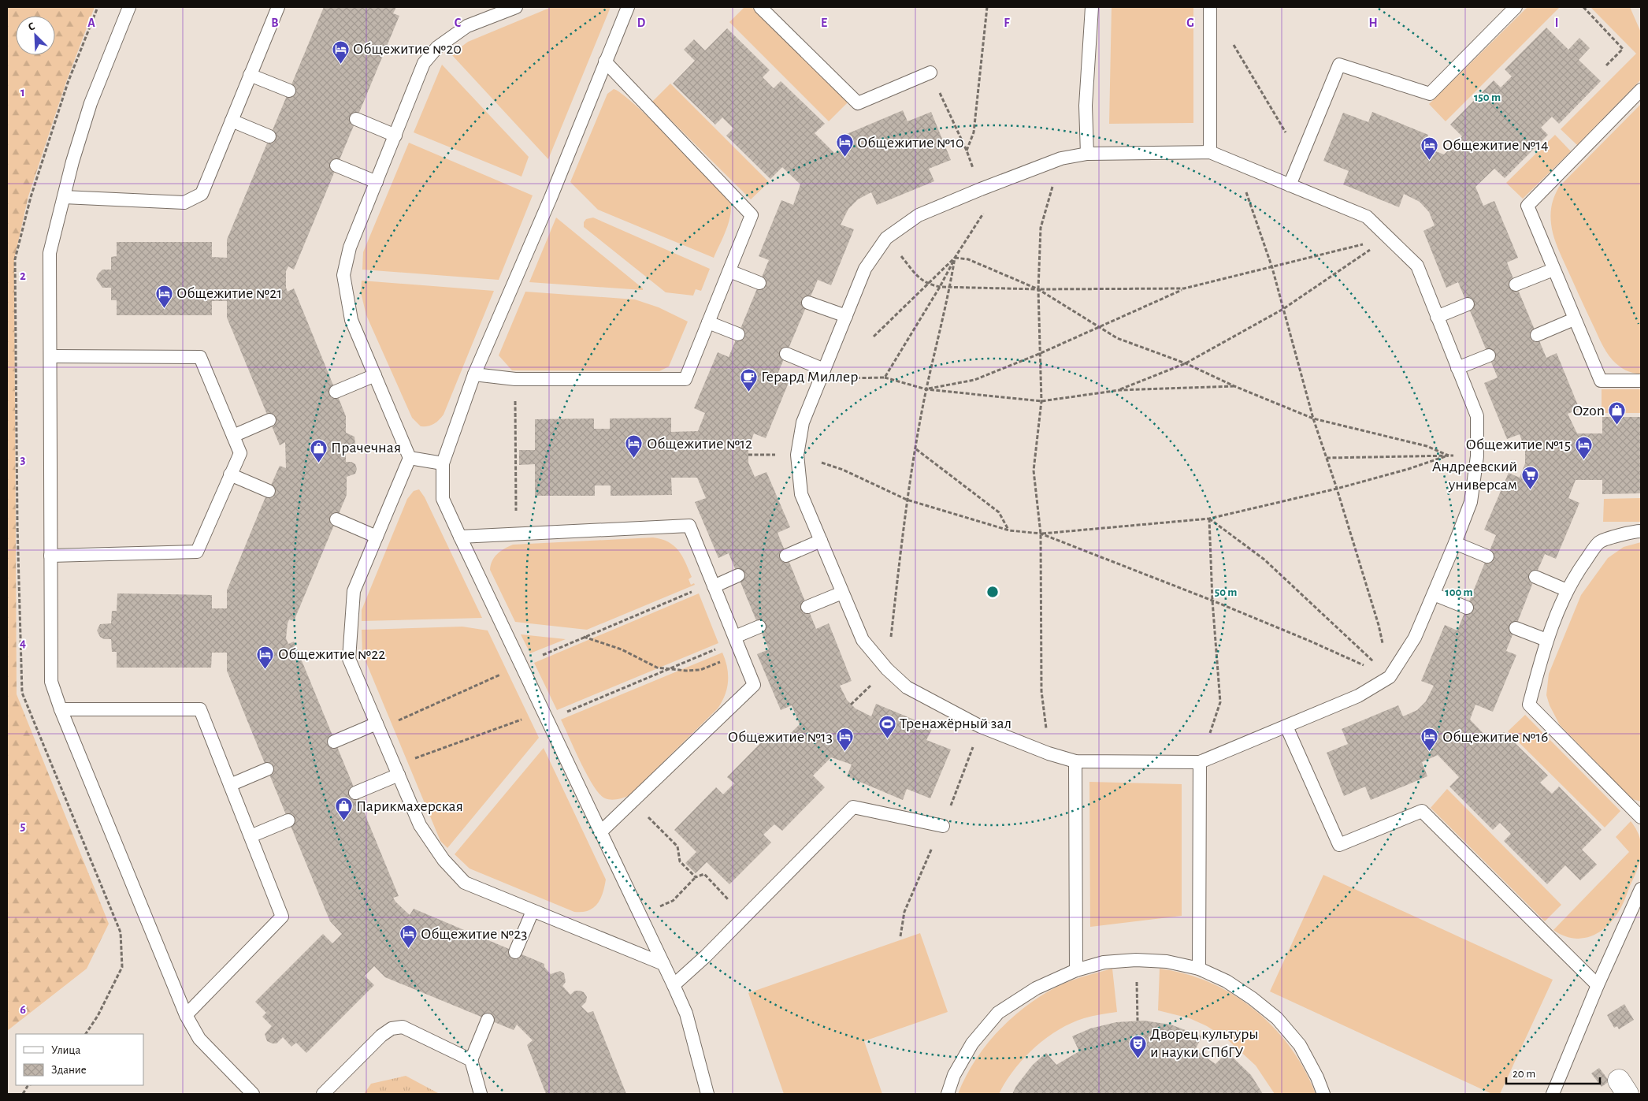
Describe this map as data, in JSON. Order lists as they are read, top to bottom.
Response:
{
  "places": {
    "hotel": [
      "Общежитие №20",
      "Общежитие №10",
      "Общежитие №14",
      "Общежитие №21",
      "Общежитие №12",
      "Общежитие №15",
      "Общежитие №22",
      "Общежитие №13",
      "Общежитие №16",
      "Общежитие №23"
    ],
    "cafe": ["Герард Миллер"],
    "shop": ["Ozon", "Прачечная", "Парикмахерская"],
    "supermarket": ["Андреевский универсам"],
    "sports": ["Тренажёрный зал"],
    "theatre": ["Дворец культуры и науки СПбГУ"]
  },
  "legend": ["Улица", "Здание"],
  "scale_bar": "20 m",
  "north": "top left",
  "grid": {
    "columns": [
      "A",
      "B",
      "C",
      "D",
      "E",
      "F",
      "G",
      "H",
      "I"
    ],
    "rows": [
      "1",
      "2",
      "3",
      "4",
      "5",
      "6"
    ]
  },
  "rings": ["150 m", "50 m", "100 m"]
}
